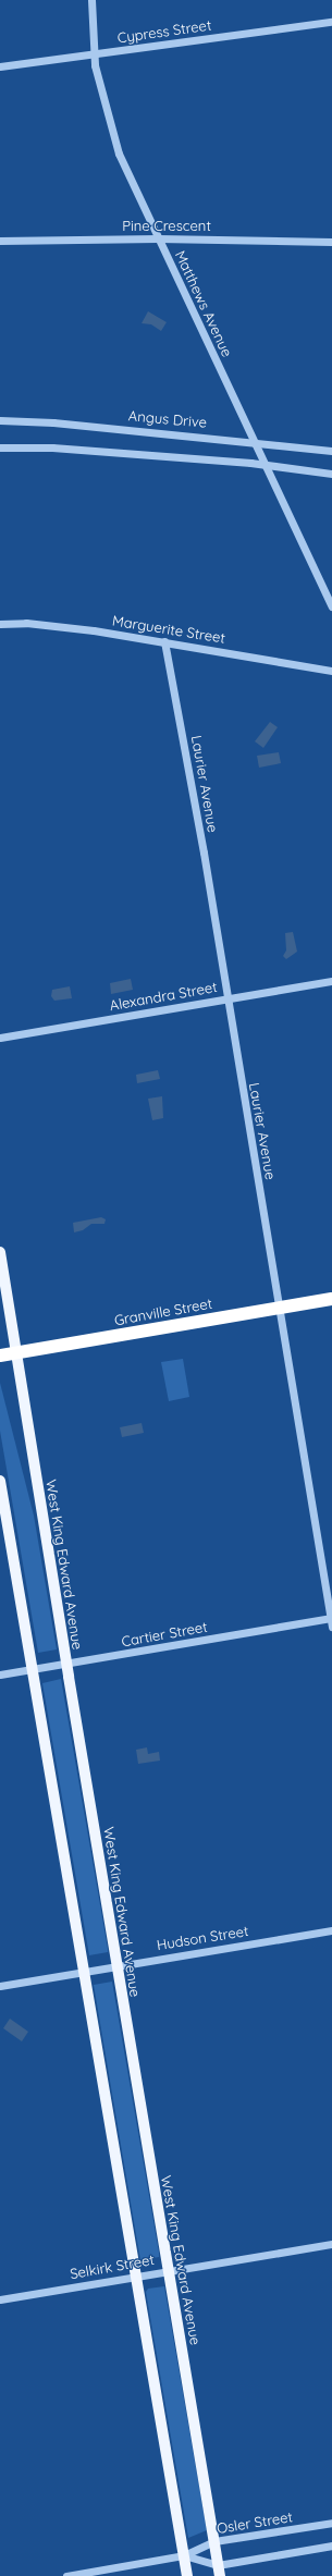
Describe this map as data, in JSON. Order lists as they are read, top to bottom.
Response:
{
  "streets": {
    "highway": ["Granville Street"],
    "main road": ["West King Edward Avenue"],
    "street": [
      "Cypress Street",
      "Pine Crescent",
      "Matthews Avenue",
      "Angus Drive",
      "Marguerite Street",
      "Laurier Avenue",
      "Alexandra Street",
      "Cartier Street",
      "Hudson Street",
      "Selkirk Street",
      "Osler Street"
    ]
  },
  "crossings": [
    ["Cypress Street", "Matthews Avenue"],
    ["Pine Crescent", "Matthews Avenue"],
    ["Matthews Avenue", "Angus Drive"],
    ["Marguerite Street", "Laurier Avenue"],
    ["Laurier Avenue", "Alexandra Street"],
    ["Laurier Avenue", "Granville Street"],
    ["Laurier Avenue", "Cartier Street"],
    ["Granville Street", "West King Edward Avenue"],
    ["West King Edward Avenue", "Cartier Street"],
    ["West King Edward Avenue", "Hudson Street"],
    ["West King Edward Avenue", "Selkirk Street"],
    ["West King Edward Avenue", "Osler Street"]
  ]
}
